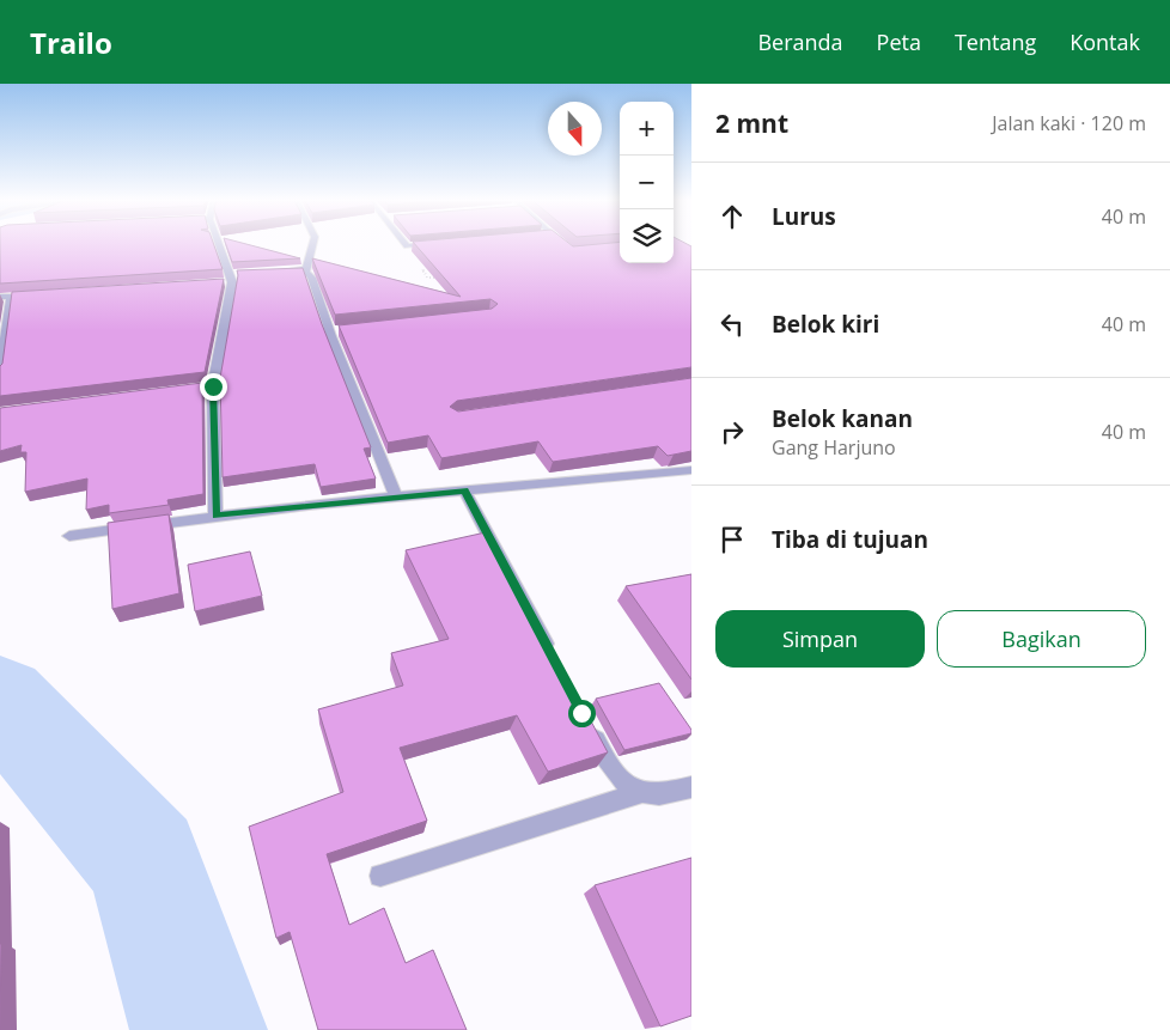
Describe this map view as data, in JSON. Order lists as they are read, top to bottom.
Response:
{
  "north": "bottom",
  "page": {
    "header": "Trailo",
    "nav": [
      "Beranda",
      "Peta",
      "Tentang",
      "Kontak"
    ],
    "heading": ["2 mnt", "Jalan kaki · 120 m"],
    "map_buttons": ["+", "−"],
    "list": [
      ["Lurus", "40 m"],
      ["Belok kiri", "40 m"],
      ["Belok kanan", "Gang Harjuno", "40 m"],
      "Tiba di tujuan"
    ],
    "buttons": ["Simpan", "Bagikan"]
  }
}
